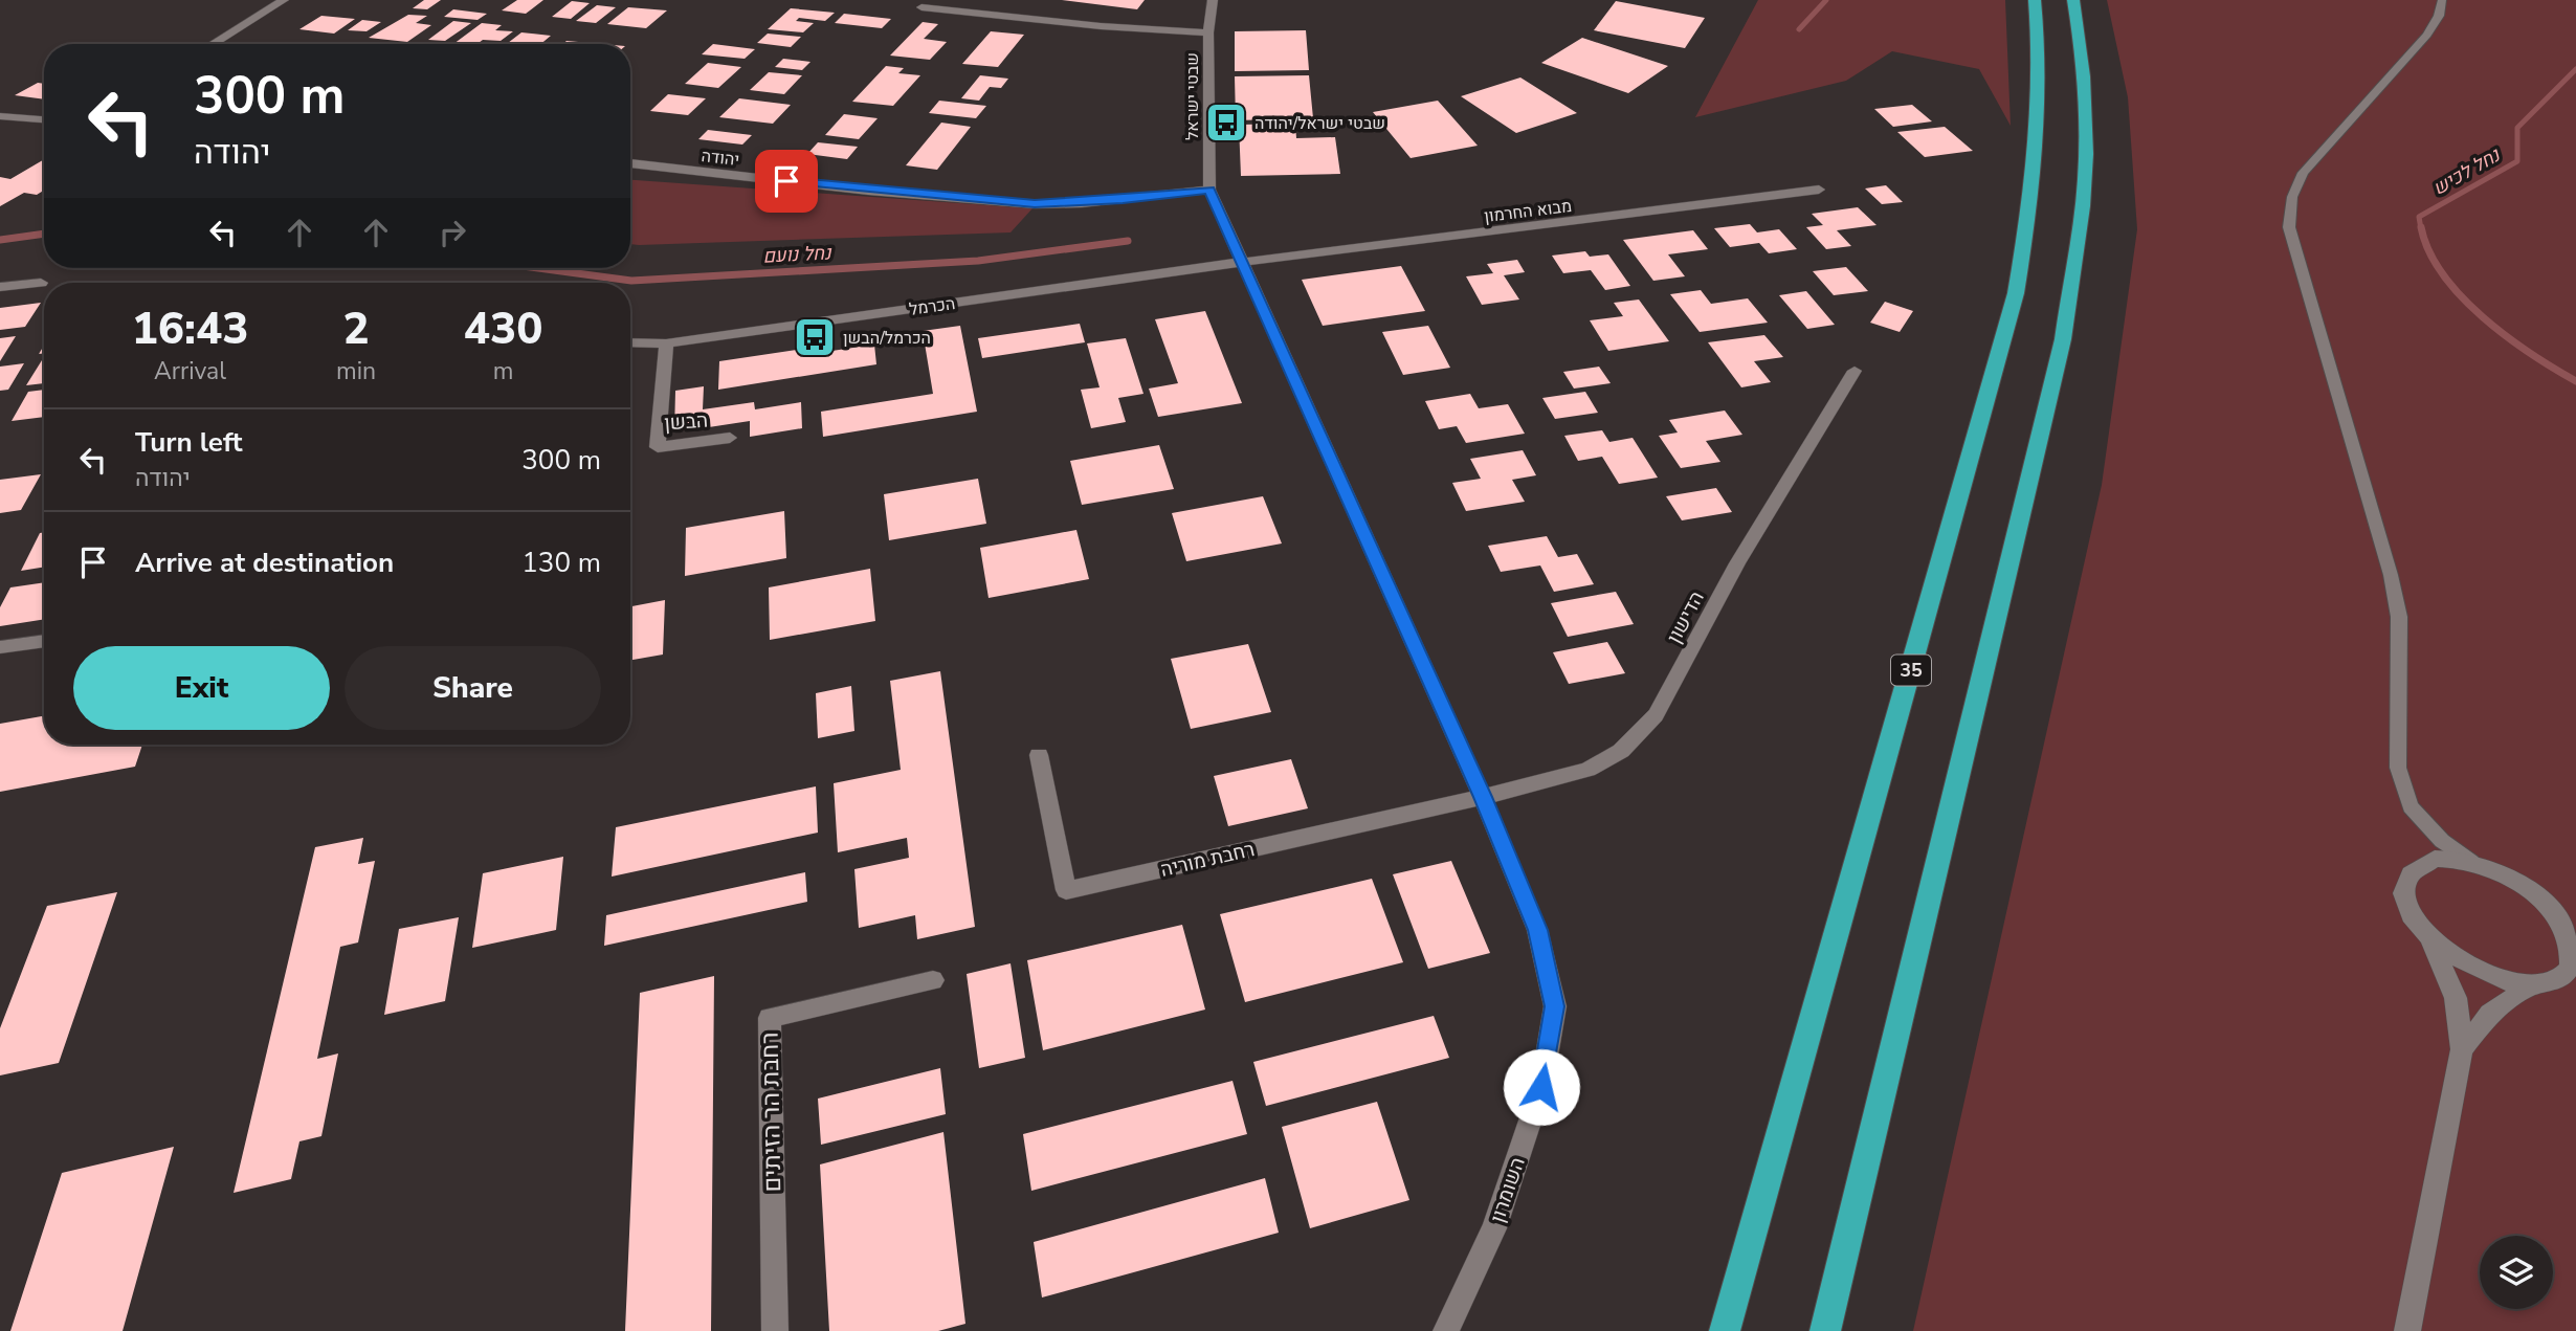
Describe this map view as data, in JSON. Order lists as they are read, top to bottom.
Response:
{
  "streets": {
    "highway": ["35"],
    "street": [
      "שבטי ישראל",
      "יהודה",
      "מבוא החרמון",
      "הכרמל",
      "הבשן",
      "הדישון",
      "רחבת מוריה",
      "רחבת הר הזיתים",
      "השומרון"
    ]
  },
  "crossings": [
    ["שבטי ישראל", "יהודה"],
    ["שבטי ישראל", "השומרון"],
    ["יהודה", "השומרון"],
    ["מבוא החרמון", "הכרמל"],
    ["מבוא החרמון", "השומרון"],
    ["הכרמל", "הבשן"],
    ["הכרמל", "השומרון"],
    ["הדישון", "רחבת מוריה"],
    ["הדישון", "השומרון"],
    ["רחבת מוריה", "השומרון"]
  ],
  "water": ["נחל לכיש", "נחל נועם"],
  "places": {
    "bus stop": ["שבטי ישראל/יהודה", "הכרמל/הבשן"]
  },
  "page": {
    "turn": ["300 m", "יהודה"],
    "eta": [
      "16:43",
      "Arrival",
      "2",
      "min",
      "430",
      "m"
    ],
    "list": [
      {
        "name": "Turn left",
        "note": "יהודה",
        "value": "300 m"
      },
      {
        "name": "Arrive at destination",
        "value": "130 m"
      }
    ],
    "buttons": ["Exit", "Share"]
  }
}
